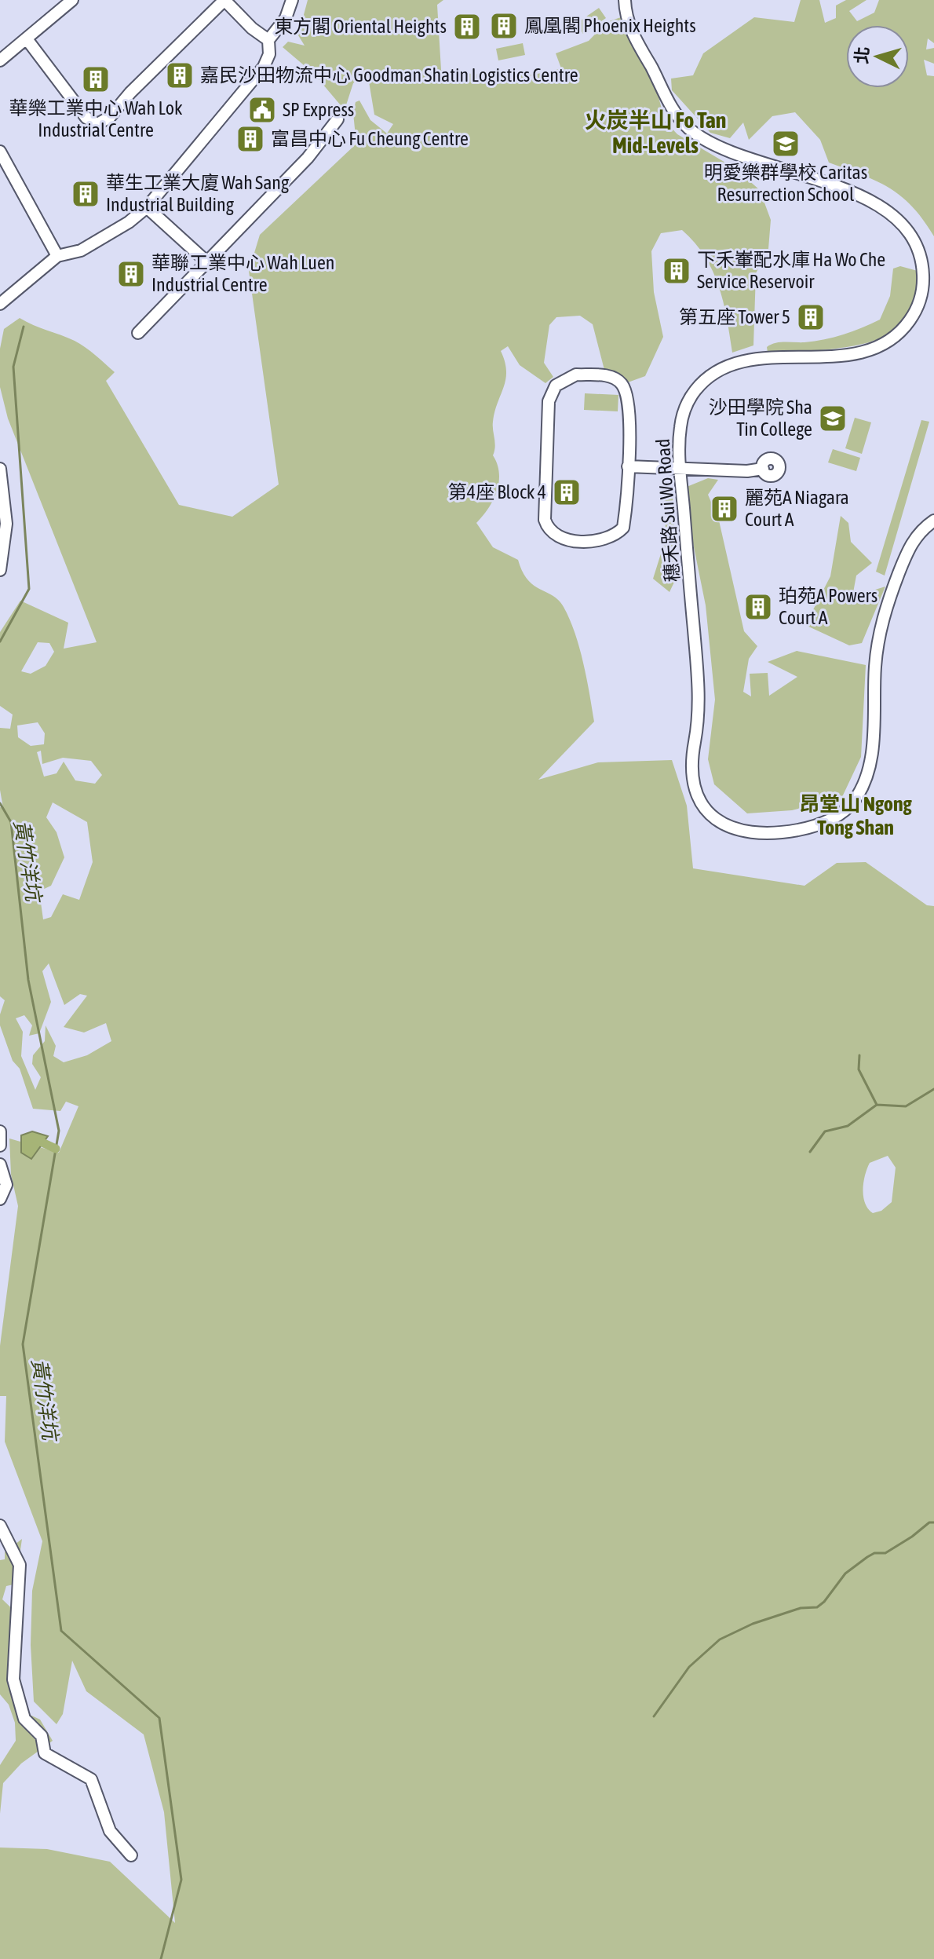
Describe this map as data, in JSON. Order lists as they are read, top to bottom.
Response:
{
  "streets": {
    "street": ["穗禾路 Sui Wo Road"]
  },
  "districts": ["火炭半山 Fo Tan Mid-Levels", "昂堂山 Ngong Tong Shan"],
  "water": ["黃竹洋坑"],
  "places": {
    "building": [
      "鳳凰閣 Phoenix Heights",
      "東方閣 Oriental Heights",
      "嘉民沙田物流中心 Goodman Shatin Logistics Centre",
      "華樂工業中心 Wah Lok Industrial Centre",
      "富昌中心 Fu Cheung Centre",
      "華生工業大廈 Wah Sang Industrial Building",
      "下禾輋配水庫 Ha Wo Che Service Reservoir",
      "華聯工業中心 Wah Luen Industrial Centre",
      "第五座 Tower 5",
      "第4座 Block 4",
      "麗苑A Niagara Court A",
      "珀苑A Powers Court A"
    ],
    "public building": ["SP Express"],
    "school or university": ["明愛樂群學校 Caritas Resurrection School", "沙田學院 Sha Tin College"]
  },
  "north": "left"
}
